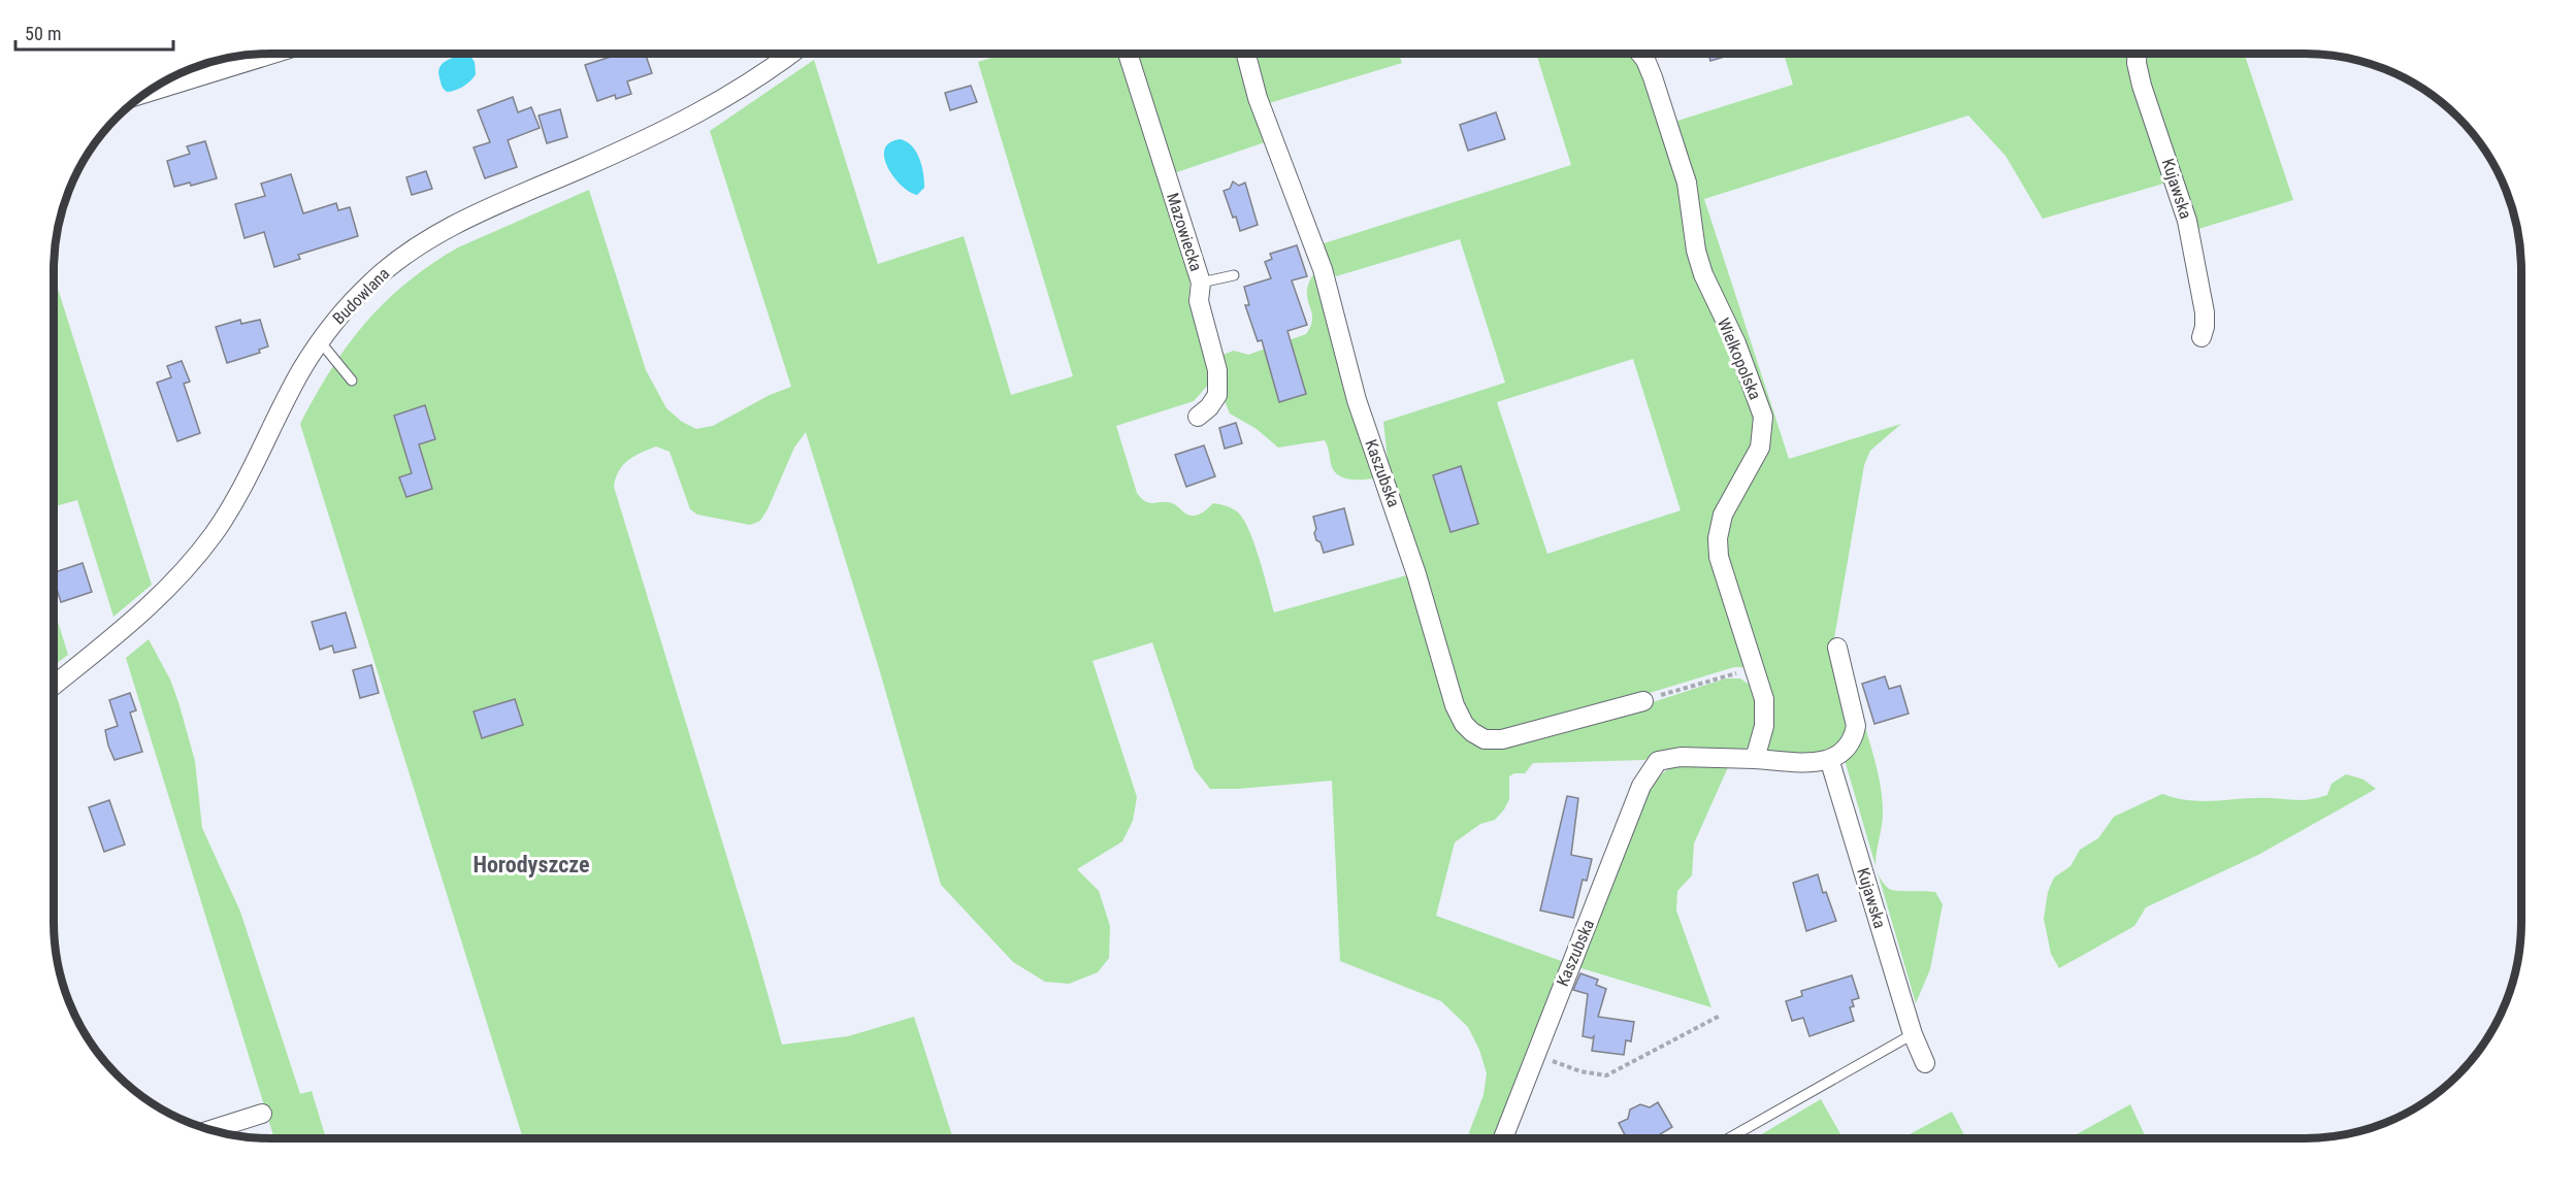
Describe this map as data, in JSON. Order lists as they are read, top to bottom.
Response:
{
  "streets": {
    "street": [
      "Kujawska",
      "Mazowiecka",
      "Budowlana",
      "Wielkopolska",
      "Kaszubska"
    ]
  },
  "crossings": [
    ["Wielkopolska", "Kaszubska"]
  ],
  "districts": ["Horodyszcze"],
  "scale_bar": "50 m"
}
